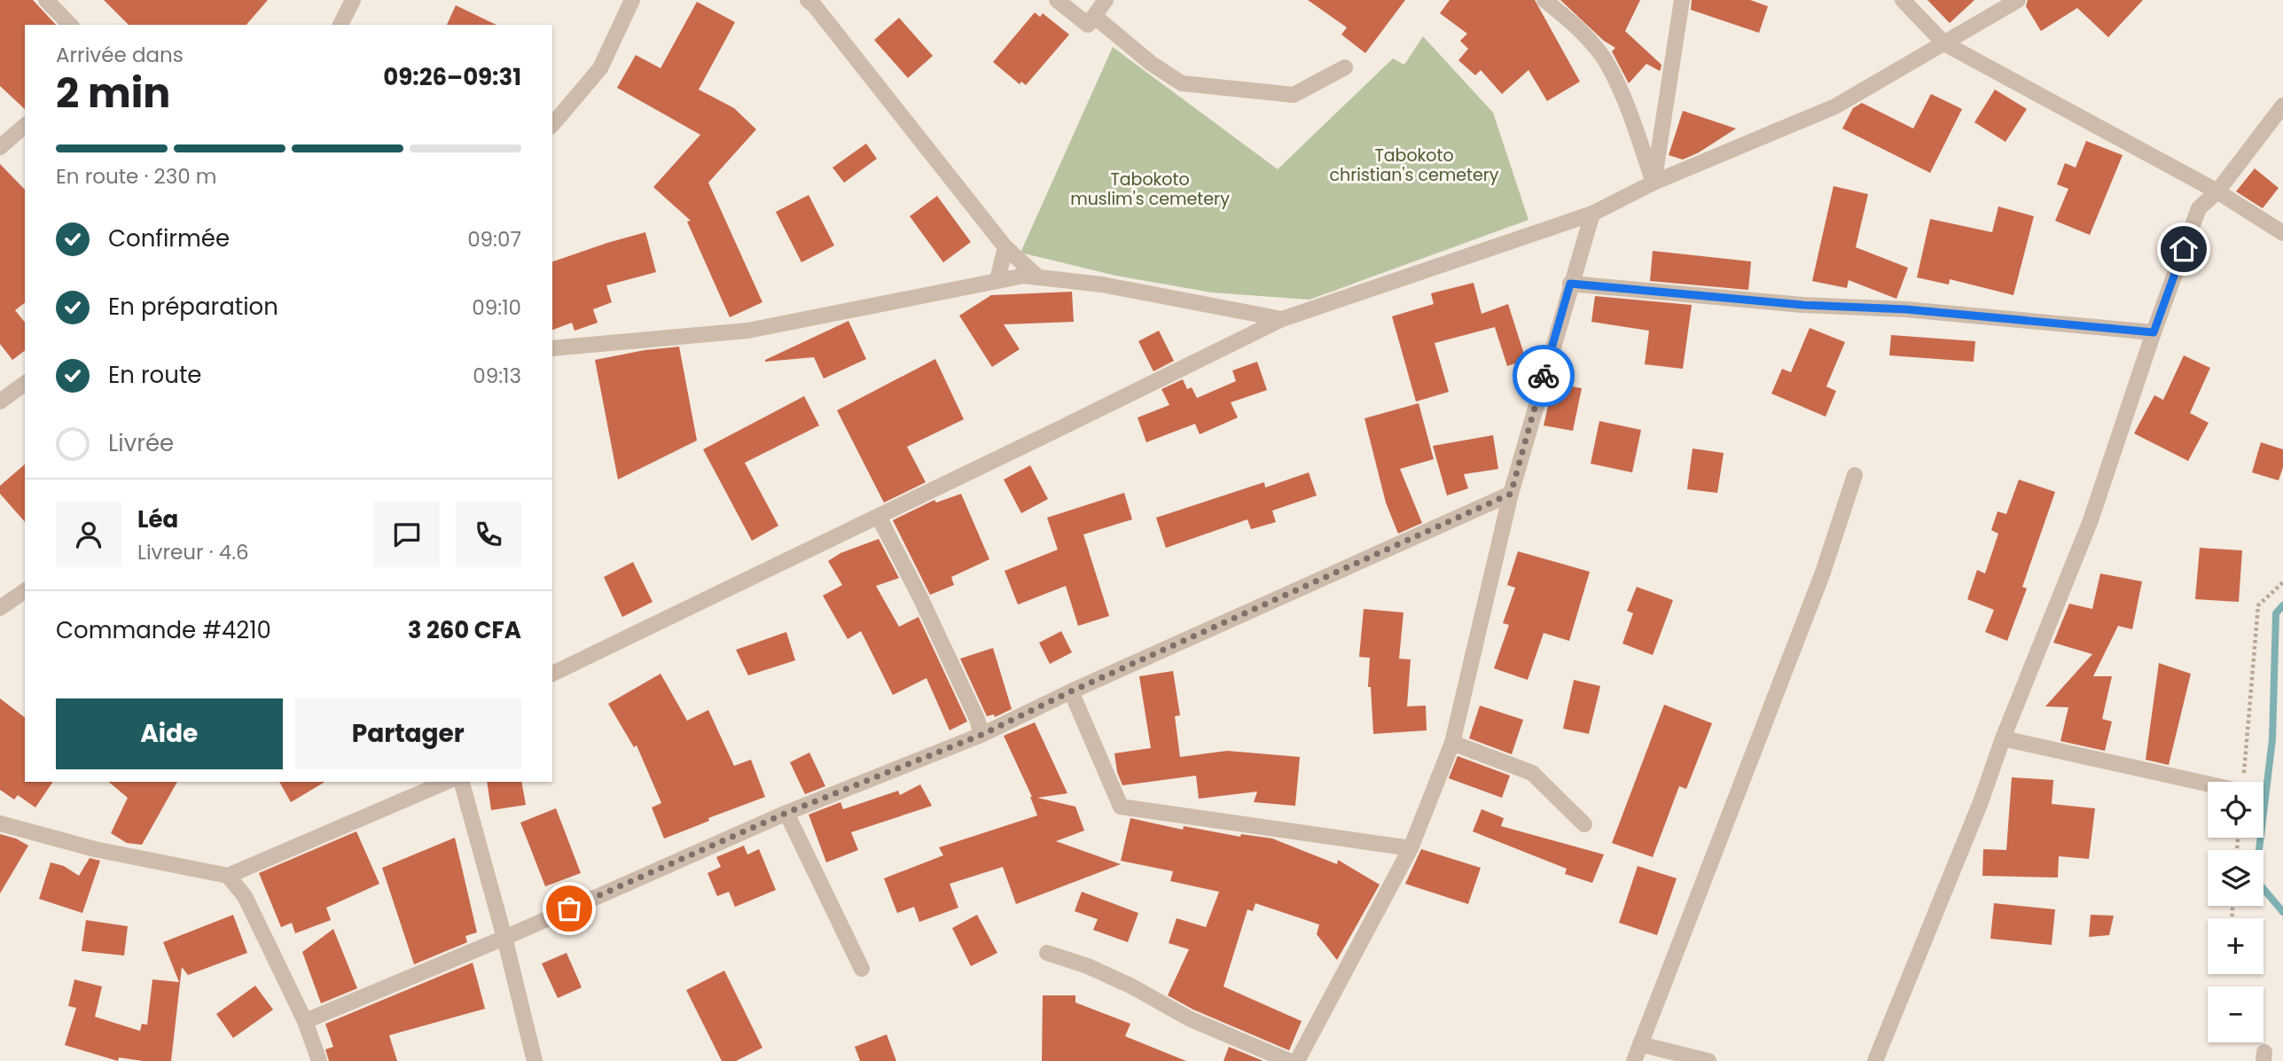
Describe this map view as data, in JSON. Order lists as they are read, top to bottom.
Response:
{
  "parks": ["Tabokoto christian's cemetery", "Tabokoto muslim's cemetery"],
  "page": {
    "heading": ["2 min", "Arrivée dans", "09:26–09:31"],
    "panel": [
      "Léa",
      "Livreur · 4.6",
      "Commande #4210",
      "3 260 CFA"
    ],
    "bar": "En route · 230 m",
    "list": [
      ["Confirmée", "09:07"],
      ["En préparation", "09:10"],
      ["En route", "09:13"],
      "Livrée"
    ],
    "buttons": ["Aide", "Partager"],
    "map_buttons": ["+", "−"]
  }
}
